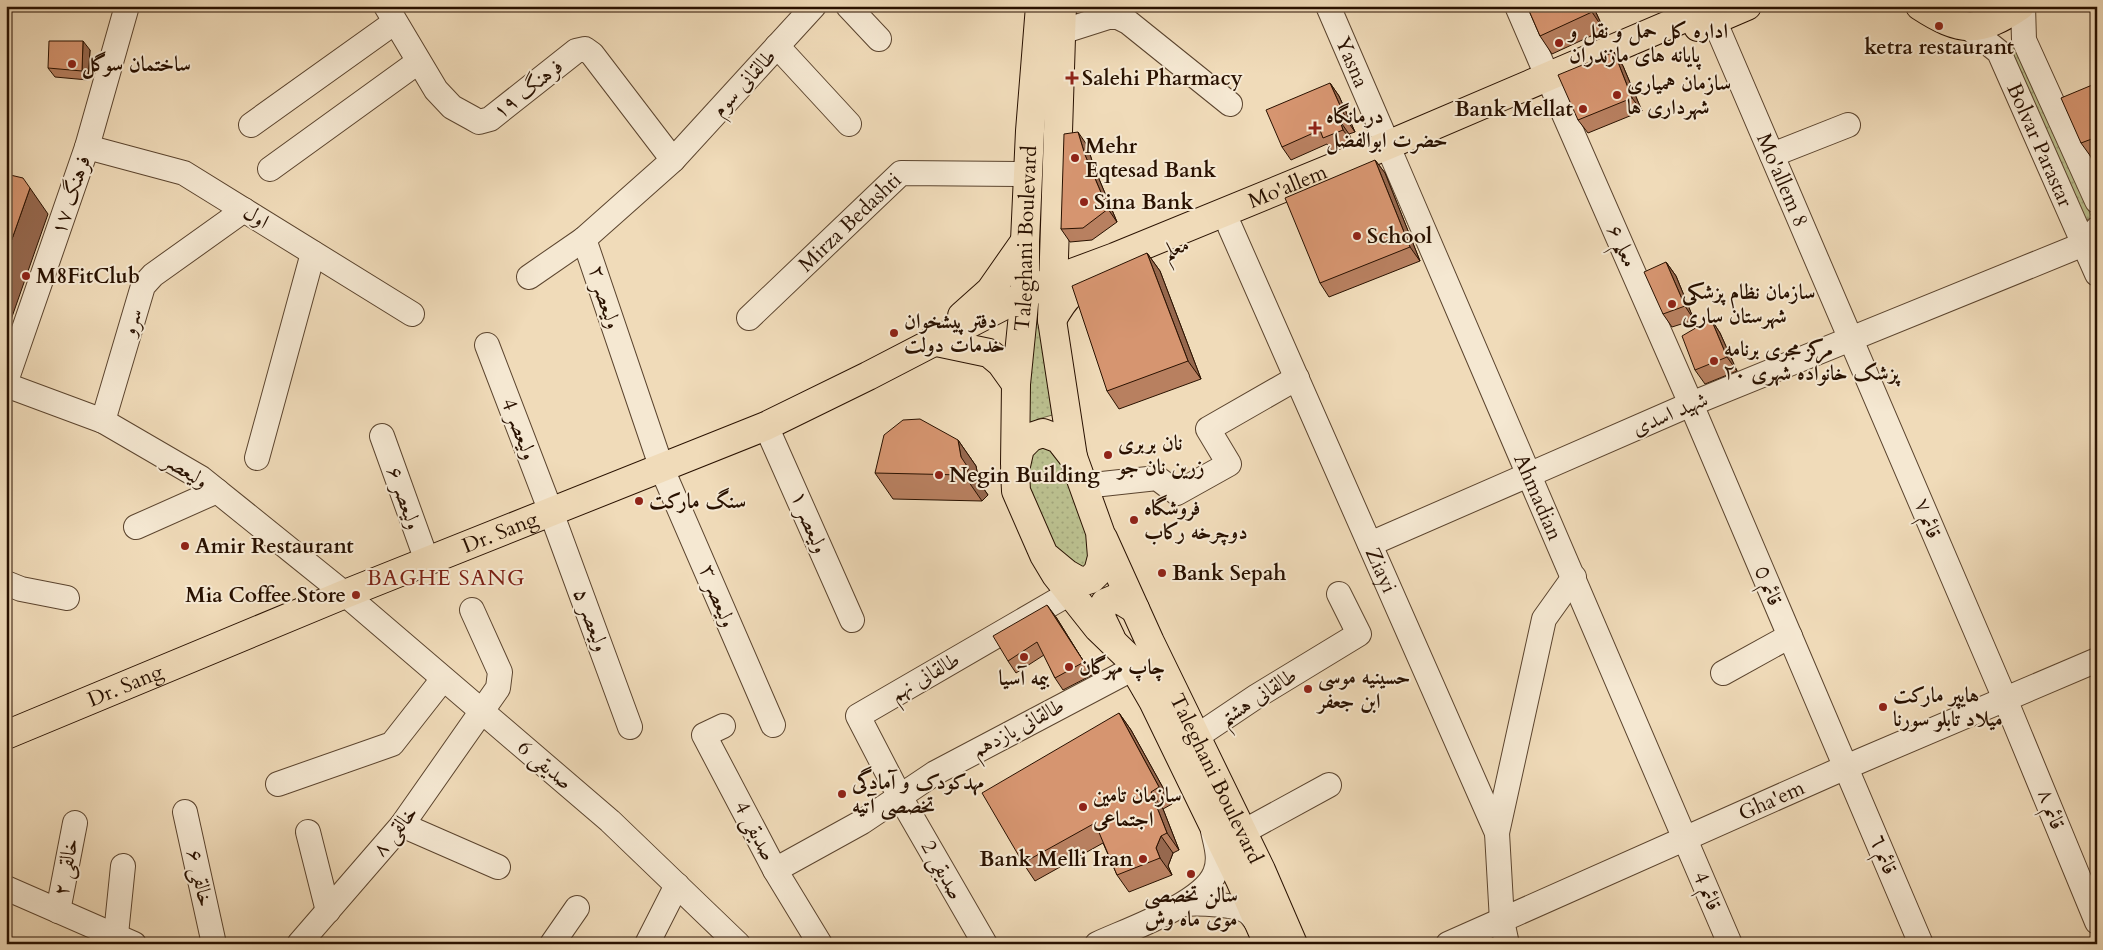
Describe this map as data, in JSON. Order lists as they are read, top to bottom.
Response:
{
  "streets": {
    "main road": [
      "Mo'allem",
      "Taleghani Boulevard",
      "معلم",
      "Dr. Sang"
    ],
    "street": [
      "Yasna",
      "طالقانی سوم",
      "فرهنگ ۱۹",
      "Bolvar Parastar",
      "Mo'allem 8",
      "فرهنگ ۱۷",
      "اول",
      "Mirza Bedashti",
      "معلم ۶",
      "ولیعصر ٢",
      "سرو",
      "شهید اسدی",
      "ولیعصر 4",
      "ولیعصر",
      "Ahmadian",
      "ولیعصر ۶",
      "قائم ٧",
      "ولیعصر ١",
      "Ziayi",
      "قائم ٥",
      "ولیعصر ٣",
      "ولیعصر ۵",
      "طالقانی نهم",
      "طالقانی هشتم",
      "طالقانی یازدهم",
      "صدیقی 6",
      "Gha'em",
      "قائم ٨",
      "خالقی ۸",
      "صدیقی 4",
      "قائم ٦",
      "خالقی ۲",
      "صدیقی 2",
      "خالقی ۶",
      "قائم 4"
    ]
  },
  "crossings": [
    ["Yasna", "Mo'allem"],
    ["Yasna", "Ahmadian"],
    ["طالقانی سوم", "فرهنگ ۱۹"],
    ["طالقانی سوم", "ولیعصر ٢"],
    ["فرهنگ ۱۹", "ولیعصر ٢"],
    ["Bolvar Parastar", "شهید اسدی"],
    ["Mo'allem 8", "Mo'allem"],
    ["Mo'allem 8", "شهید اسدی"],
    ["Mo'allem 8", "قائم ٧"],
    ["Mo'allem", "Taleghani Boulevard"],
    ["Mo'allem", "معلم ۶"],
    ["Mo'allem", "معلم"],
    ["Mo'allem", "Ahmadian"],
    ["Mo'allem", "Dr. Sang"],
    ["Mo'allem", "Ziayi"],
    ["فرهنگ ۱۷", "اول"],
    ["اول", "سرو"],
    ["Mirza Bedashti", "Taleghani Boulevard"],
    ["Taleghani Boulevard", "معلم"],
    ["Taleghani Boulevard", "Dr. Sang"],
    ["Taleghani Boulevard", "طالقانی نهم"],
    ["Taleghani Boulevard", "طالقانی هشتم"],
    ["Taleghani Boulevard", "طالقانی یازدهم"],
    ["معلم ۶", "شهید اسدی"],
    ["معلم ۶", "قائم ٥"],
    ["معلم", "Ziayi"],
    ["ولیعصر ٢", "Dr. Sang"],
    ["ولیعصر ٢", "ولیعصر ٣"],
    ["سرو", "ولیعصر"],
    ["شهید اسدی", "Ahmadian"],
    ["شهید اسدی", "قائم ٧"],
    ["شهید اسدی", "Ziayi"],
    ["شهید اسدی", "قائم ٥"],
    ["ولیعصر 4", "Dr. Sang"],
    ["ولیعصر 4", "ولیعصر ۵"],
    ["ولیعصر", "Dr. Sang"],
    ["ولیعصر", "صدیقی 6"],
    ["Ahmadian", "Gha'em"],
    ["Ahmadian", "قائم 4"],
    ["ولیعصر ۶", "Dr. Sang"],
    ["قائم ٧", "Gha'em"],
    ["قائم ٧", "قائم ٨"],
    ["ولیعصر ١", "Dr. Sang"],
    ["Dr. Sang", "ولیعصر ٣"],
    ["Dr. Sang", "ولیعصر ۵"],
    ["Dr. Sang", "صدیقی 6"],
    ["Ziayi", "Gha'em"],
    ["قائم ٥", "Gha'em"],
    ["قائم ٥", "قائم ٦"],
    ["طالقانی نهم", "طالقانی یازدهم"],
    ["طالقانی نهم", "صدیقی 2"],
    ["طالقانی یازدهم", "صدیقی 4"],
    ["طالقانی یازدهم", "صدیقی 2"],
    ["صدیقی 6", "خالقی ۸"],
    ["Gha'em", "قائم ٨"],
    ["Gha'em", "قائم ٦"],
    ["Gha'em", "قائم 4"]
  ],
  "districts": ["BAGHE SANG"],
  "places": {
    "other": [
      "ketra restaurant",
      "اداره کل حمل و نقل و پایانه های مازندران",
      "ساختمان سوگل",
      "سازمان همیاری شهرداری ها",
      "Bank Mellat",
      "Mehr Eqtesad Bank",
      "Sina Bank",
      "School",
      "M8FitClub",
      "سازمان نظام پزشکی شهرستان ساری",
      "دفتر پیشخوان خدمات دولت",
      "مرکز مجری برنامه پزشک خانواده شهری ٢٠",
      "نان بربری زرین نان جو",
      "Negin Building",
      "سنگ مارکت",
      "فروشگاه دوچرخه رکاب",
      "Amir Restaurant",
      "Bank Sepah",
      "Mia Coffee Store",
      "بیمه آسیا",
      "چاپ مهرگان",
      "حسینیه موسی ابن جعفر",
      "هایپر مارکت میلاد تابلو سورنا",
      "مهدکودک و آمادگی تخصصی آتیه",
      "سازمان تامین اجتماعی",
      "Bank Melli Iran",
      "سالن تخصصی موی ماه وش"
    ],
    "health": ["Salehi Pharmacy", "درمانگاه حضرت ابوالفضل"]
  }
}
